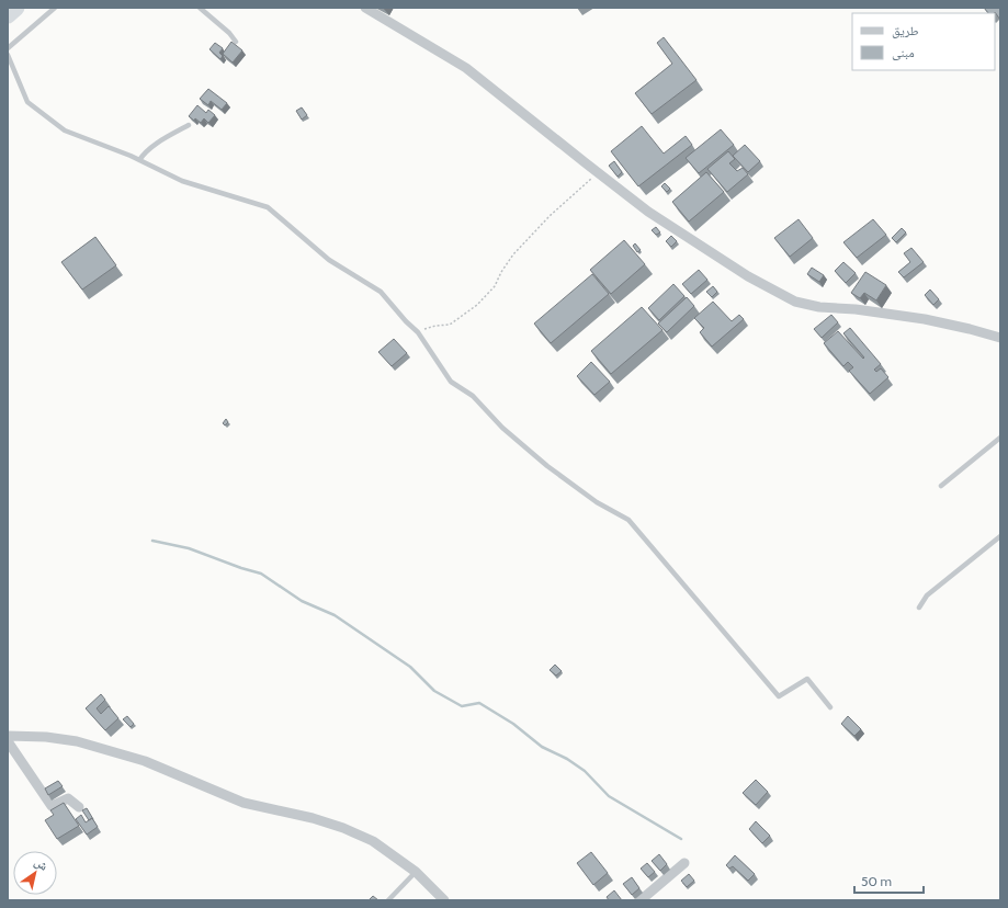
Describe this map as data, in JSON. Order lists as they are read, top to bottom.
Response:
{
  "legend": ["طريق", "مبنى"],
  "scale_bar": "50 m",
  "north": "top right"
}
